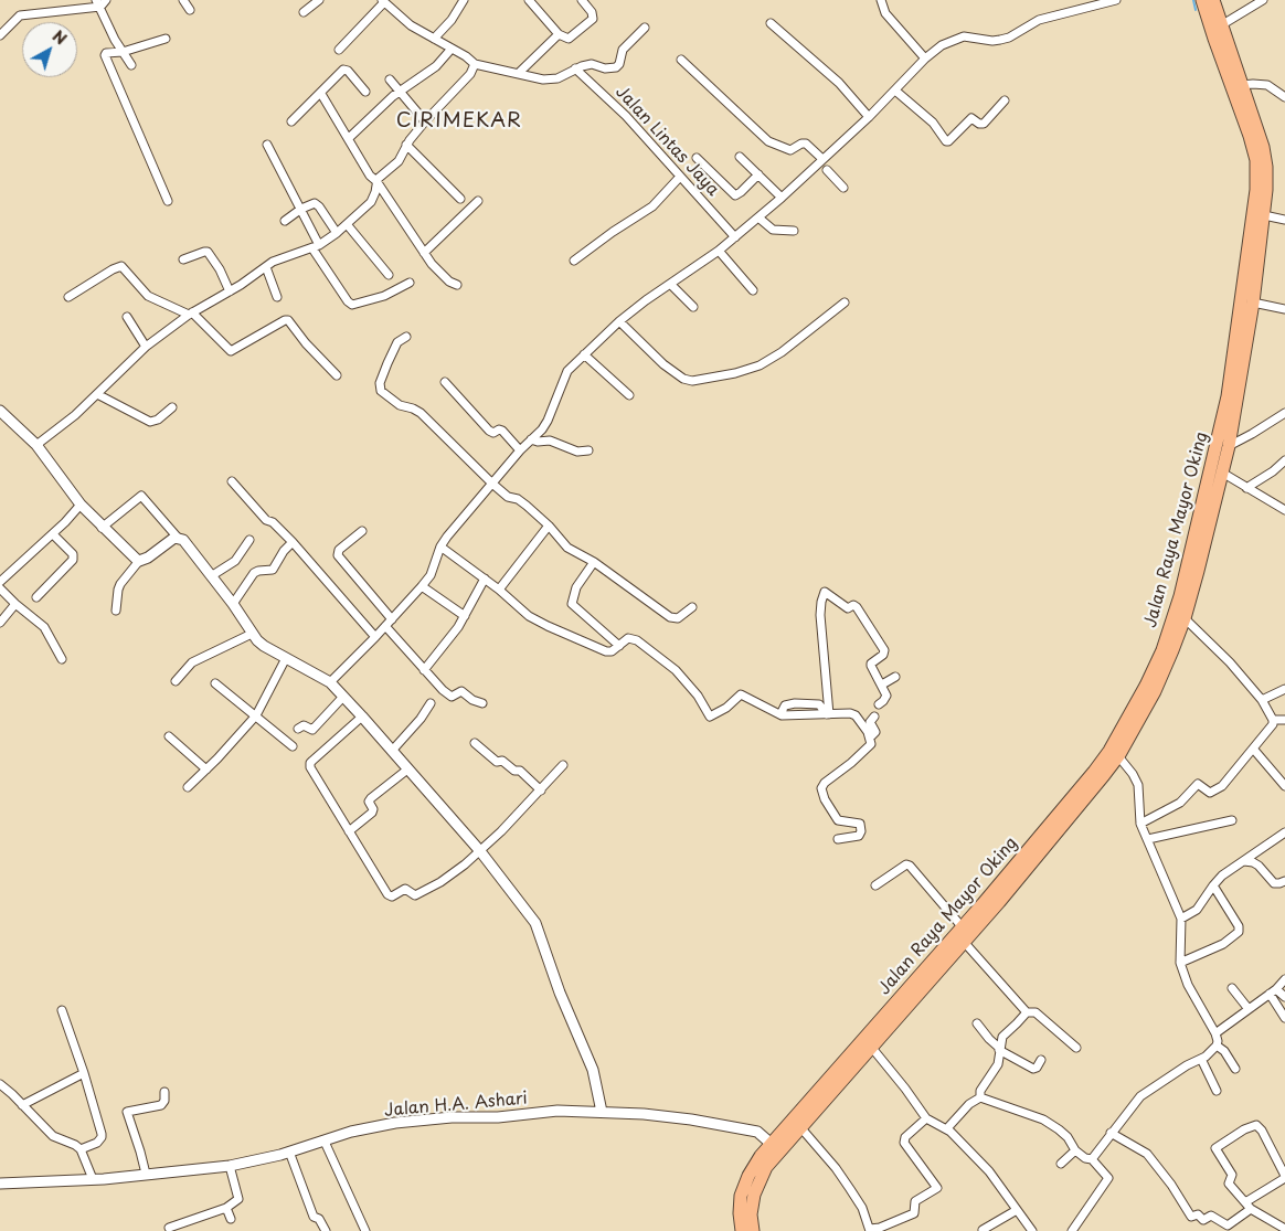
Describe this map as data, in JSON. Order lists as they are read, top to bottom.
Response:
{
  "streets": {
    "main road": ["Jalan Raya Mayor Oking"],
    "street": ["Jalan Lintas Jaya", "Jalan H.A. Ashari"]
  },
  "crossings": [
    ["Jalan Raya Mayor Oking", "Jalan H.A. Ashari"]
  ],
  "districts": ["CIRIMEKAR"],
  "north": "top right"
}
